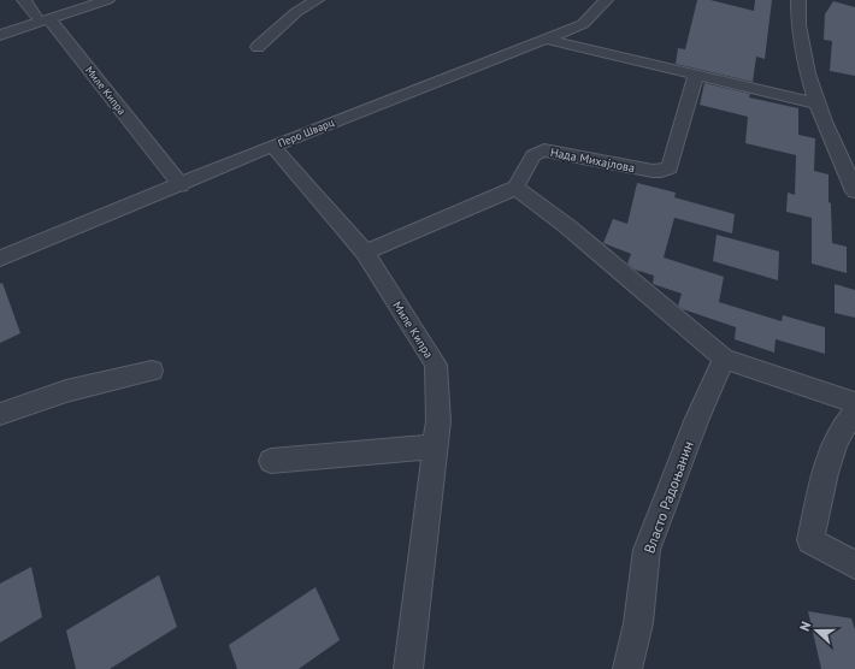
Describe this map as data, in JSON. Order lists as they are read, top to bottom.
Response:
{
  "streets": {
    "street": [
      "Миле Кипра",
      "Перо Шварц",
      "Нада Михајлова",
      "Власто Радоњанин"
    ]
  },
  "crossings": [
    ["Миле Кипра", "Перо Шварц"]
  ],
  "north": "left"
}
